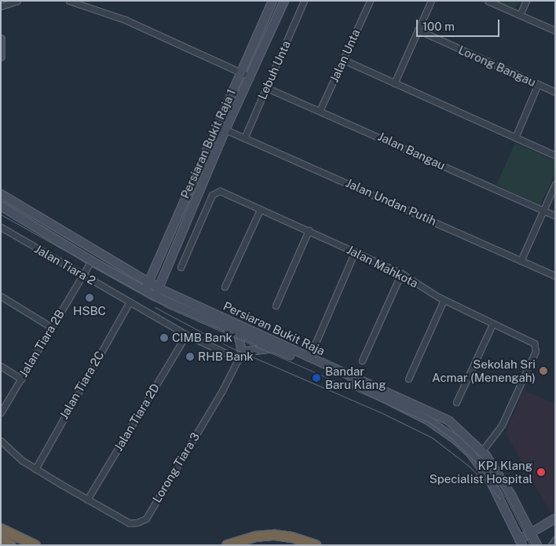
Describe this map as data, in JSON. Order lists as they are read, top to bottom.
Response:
{
  "streets": {
    "main road": ["Persiaran Bukit Raja 1", "Persiaran Bukit Raja"],
    "street": [
      "Jalan Unta",
      "Lorong Bangau",
      "Lebuh Unta",
      "Jalan Bangau",
      "Jalan Undan Putih",
      "Jalan Tiara 2",
      "Jalan Mahkota",
      "Jalan Tiara 2B",
      "Jalan Tiara 2C",
      "Jalan Tiara 2D",
      "Lorong Tiara 3"
    ]
  },
  "crossings": [
    ["Jalan Unta", "Jalan Bangau"],
    ["Lebuh Unta", "Jalan Bangau"],
    ["Lebuh Unta", "Jalan Undan Putih"],
    ["Persiaran Bukit Raja 1", "Jalan Undan Putih"],
    ["Persiaran Bukit Raja 1", "Persiaran Bukit Raja"],
    ["Jalan Tiara 2", "Jalan Tiara 2B"],
    ["Jalan Tiara 2", "Jalan Tiara 2C"],
    ["Jalan Tiara 2", "Jalan Tiara 2D"],
    ["Jalan Tiara 2", "Lorong Tiara 3"],
    ["Jalan Mahkota", "Persiaran Bukit Raja"],
    ["Persiaran Bukit Raja", "Jalan Tiara 2B"],
    ["Jalan Tiara 2C", "Lorong Tiara 3"],
    ["Jalan Tiara 2D", "Lorong Tiara 3"]
  ],
  "places": [
    "HSBC",
    "CIMB Bank",
    "RHB Bank",
    "Sekolah Sri Acmar (Menengah)",
    "Bandar Baru Klang",
    "KPJ Klang Specialist Hospital"
  ],
  "scale_bar": "100 m"
}
